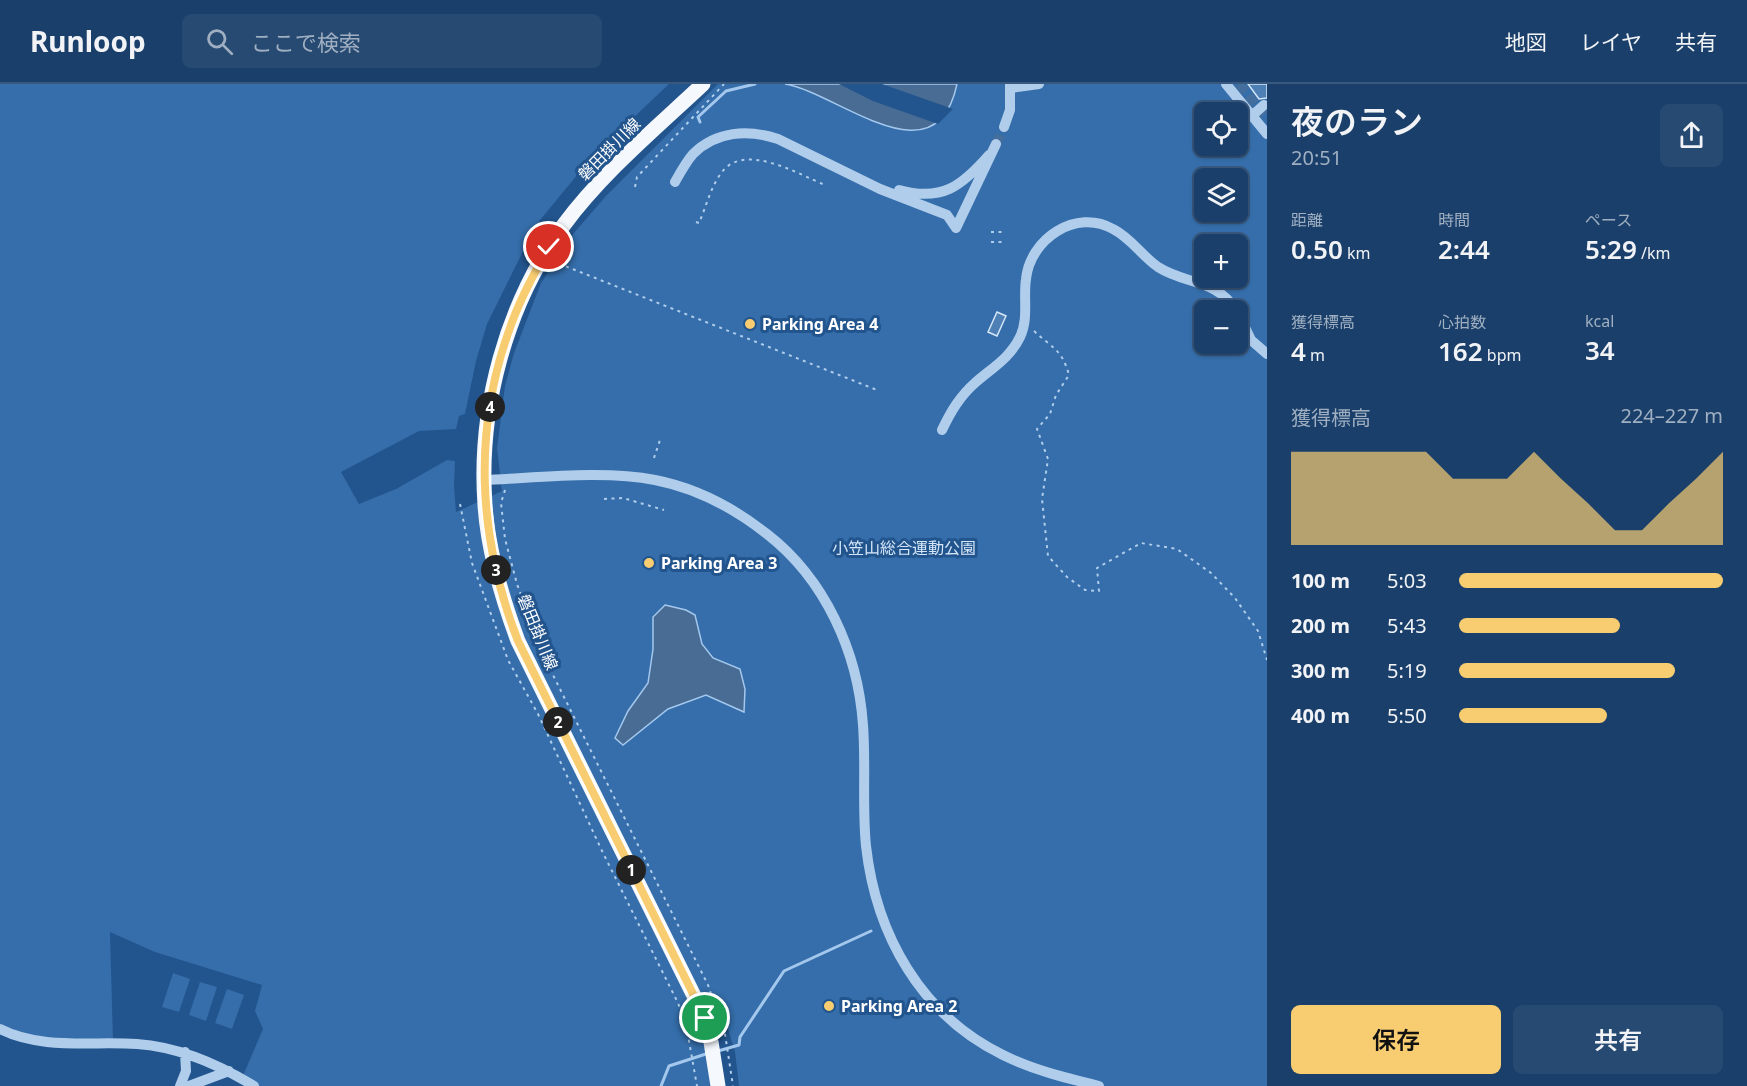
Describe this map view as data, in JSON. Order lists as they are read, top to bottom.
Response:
{
  "streets": {
    "main road": ["磐田掛川線"]
  },
  "parks": ["小笠山総合運動公園"],
  "places": ["Parking Area 4", "Parking Area 3", "Parking Area 2"],
  "page": {
    "header": "Runloop",
    "search": "ここで検索",
    "nav": ["地図", "レイヤ", "共有"],
    "heading": ["夜のラン", "20:51"],
    "map_buttons": ["+", "−"],
    "stats": [
      ["距離", "0.50 km"],
      ["時間", "2:44"],
      ["ペース", "5:29 /km"],
      ["獲得標高", "4 m"],
      ["心拍数", "162 bpm"],
      ["kcal", "34"]
    ],
    "chart": ["獲得標高", "224–227 m"],
    "pins": [
      "4",
      "3",
      "2",
      "1"
    ],
    "list": [
      {
        "name": "100 m",
        "note": "5:03"
      },
      {
        "name": "200 m",
        "note": "5:43"
      },
      {
        "name": "300 m",
        "note": "5:19"
      },
      {
        "name": "400 m",
        "note": "5:50"
      }
    ],
    "buttons": ["保存", "共有"]
  }
}
